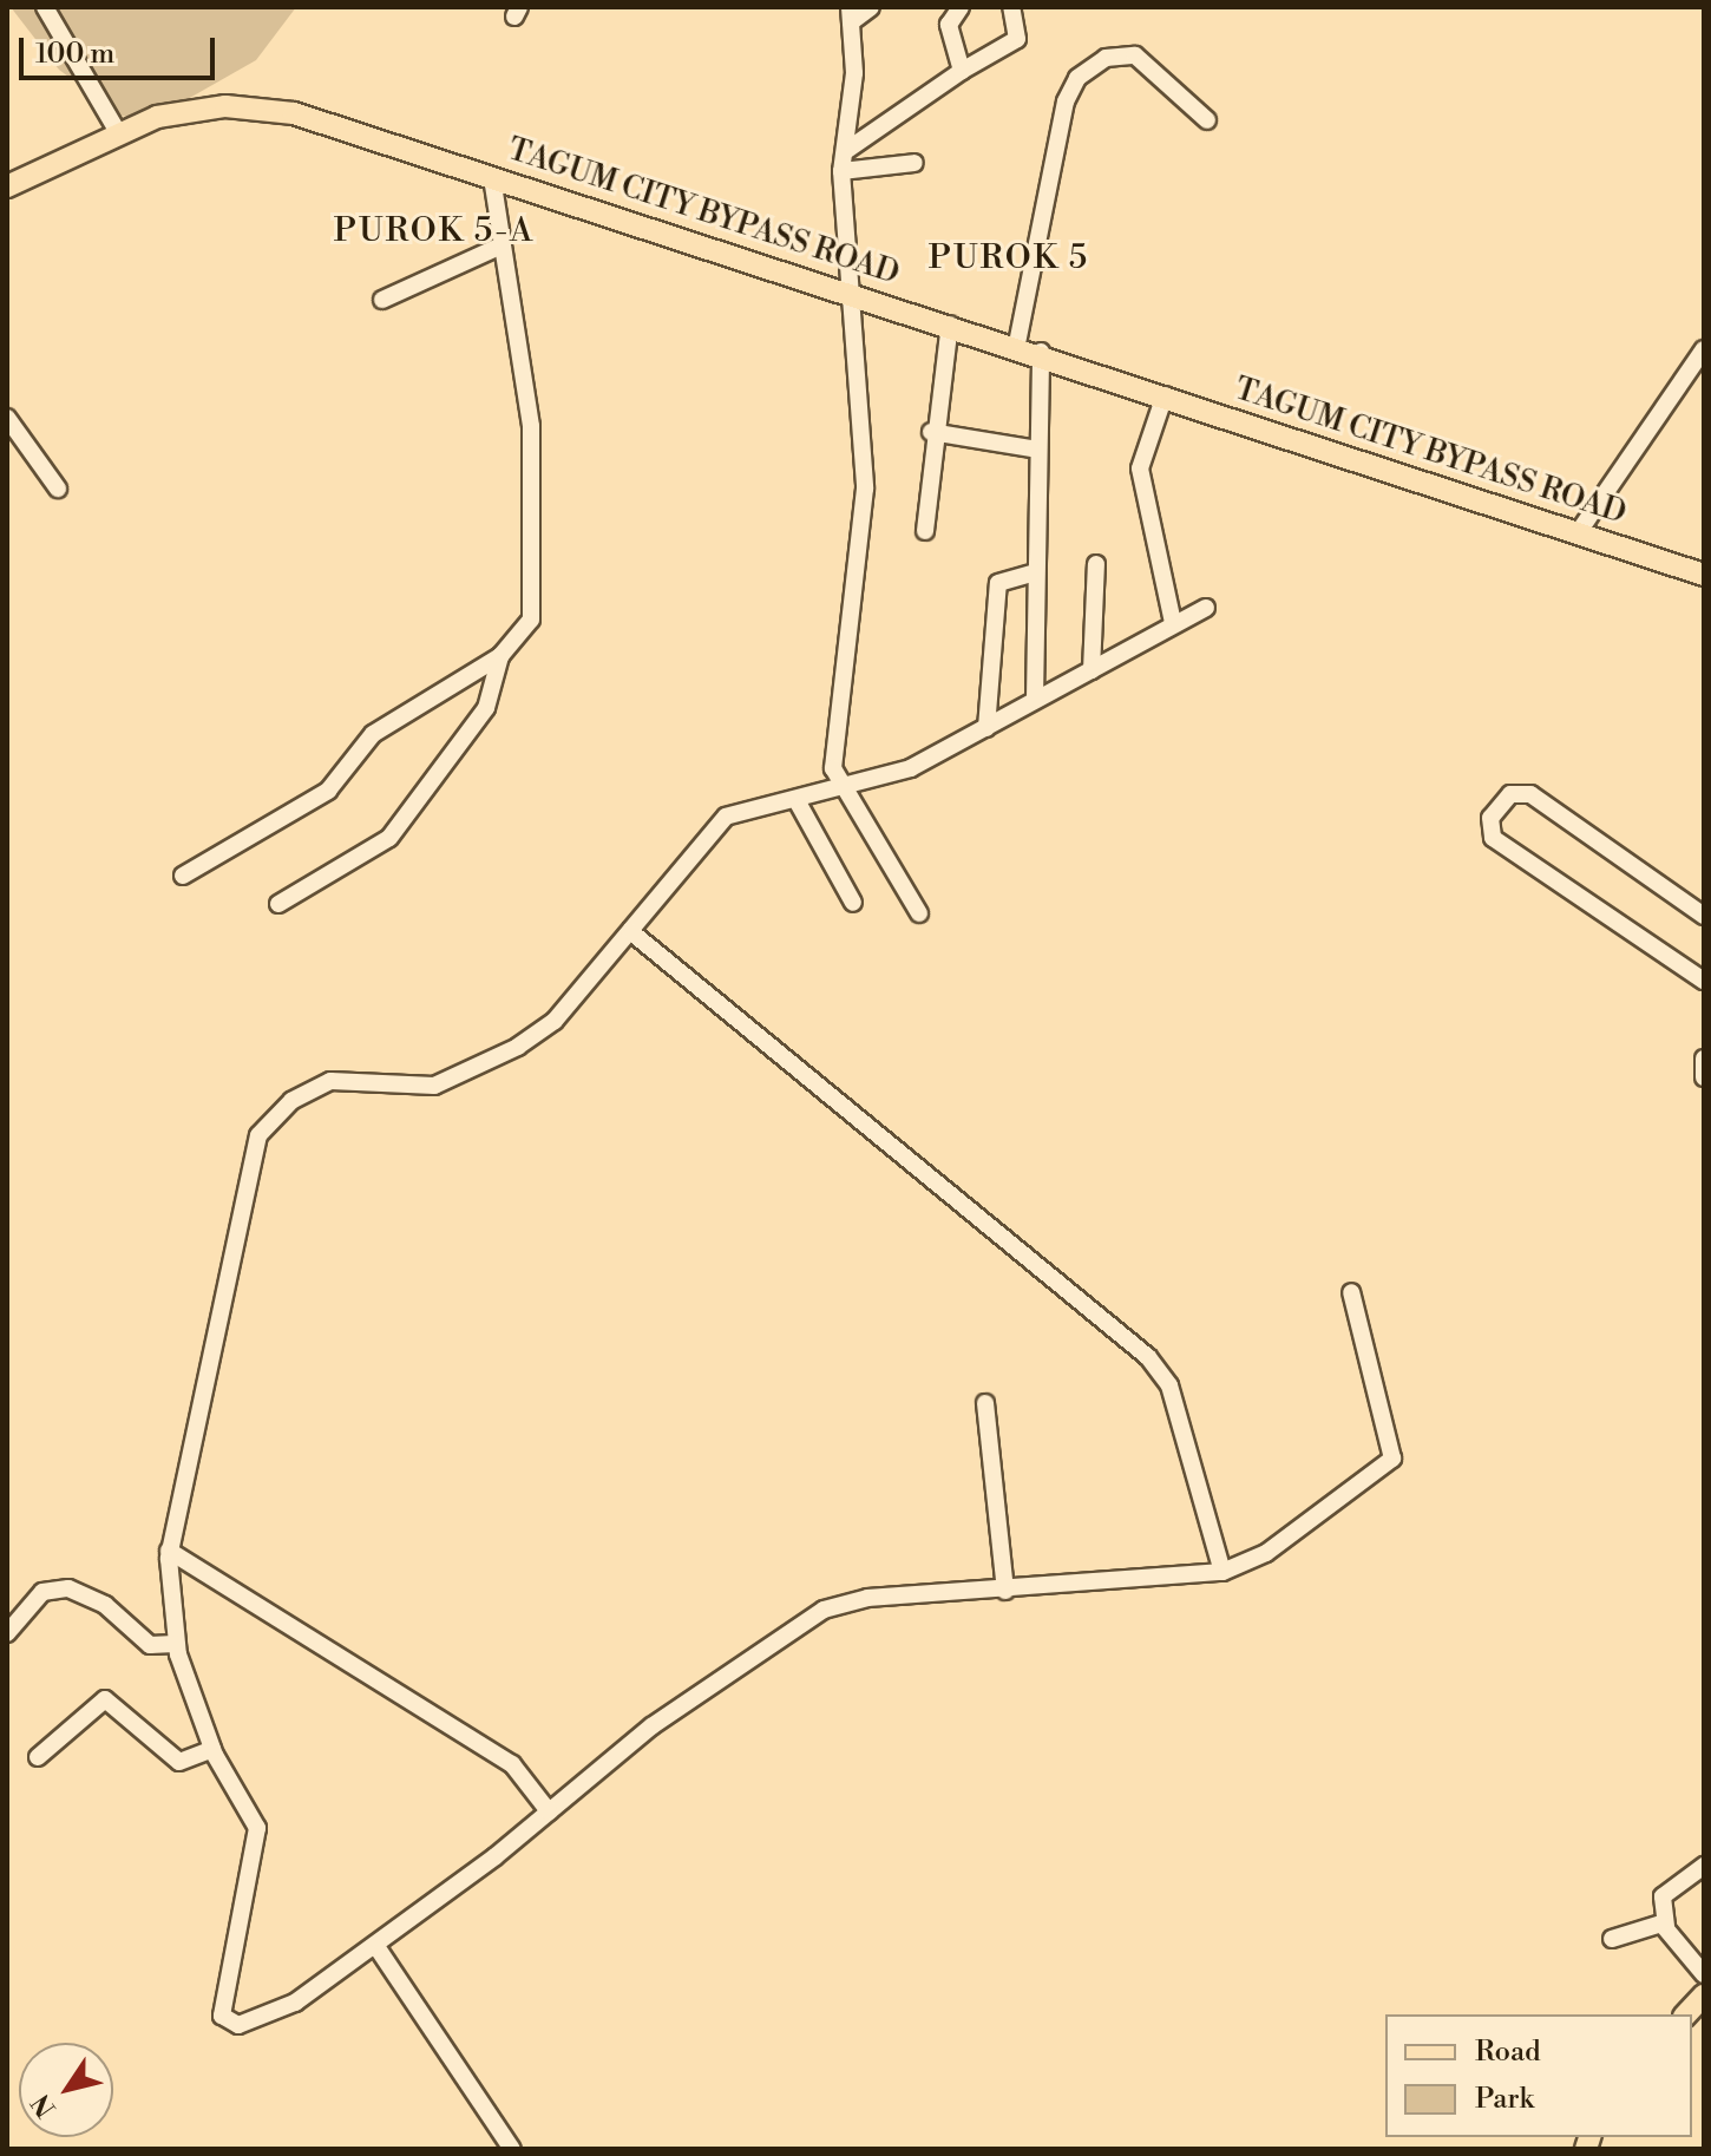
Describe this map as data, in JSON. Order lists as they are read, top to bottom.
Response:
{
  "streets": {
    "main road": ["TAGUM CITY BYPASS ROAD"]
  },
  "districts": ["PUROK 5-A", "PUROK 5"],
  "legend": ["Road", "Park"],
  "scale_bar": "100 m",
  "north": "bottom left"
}
